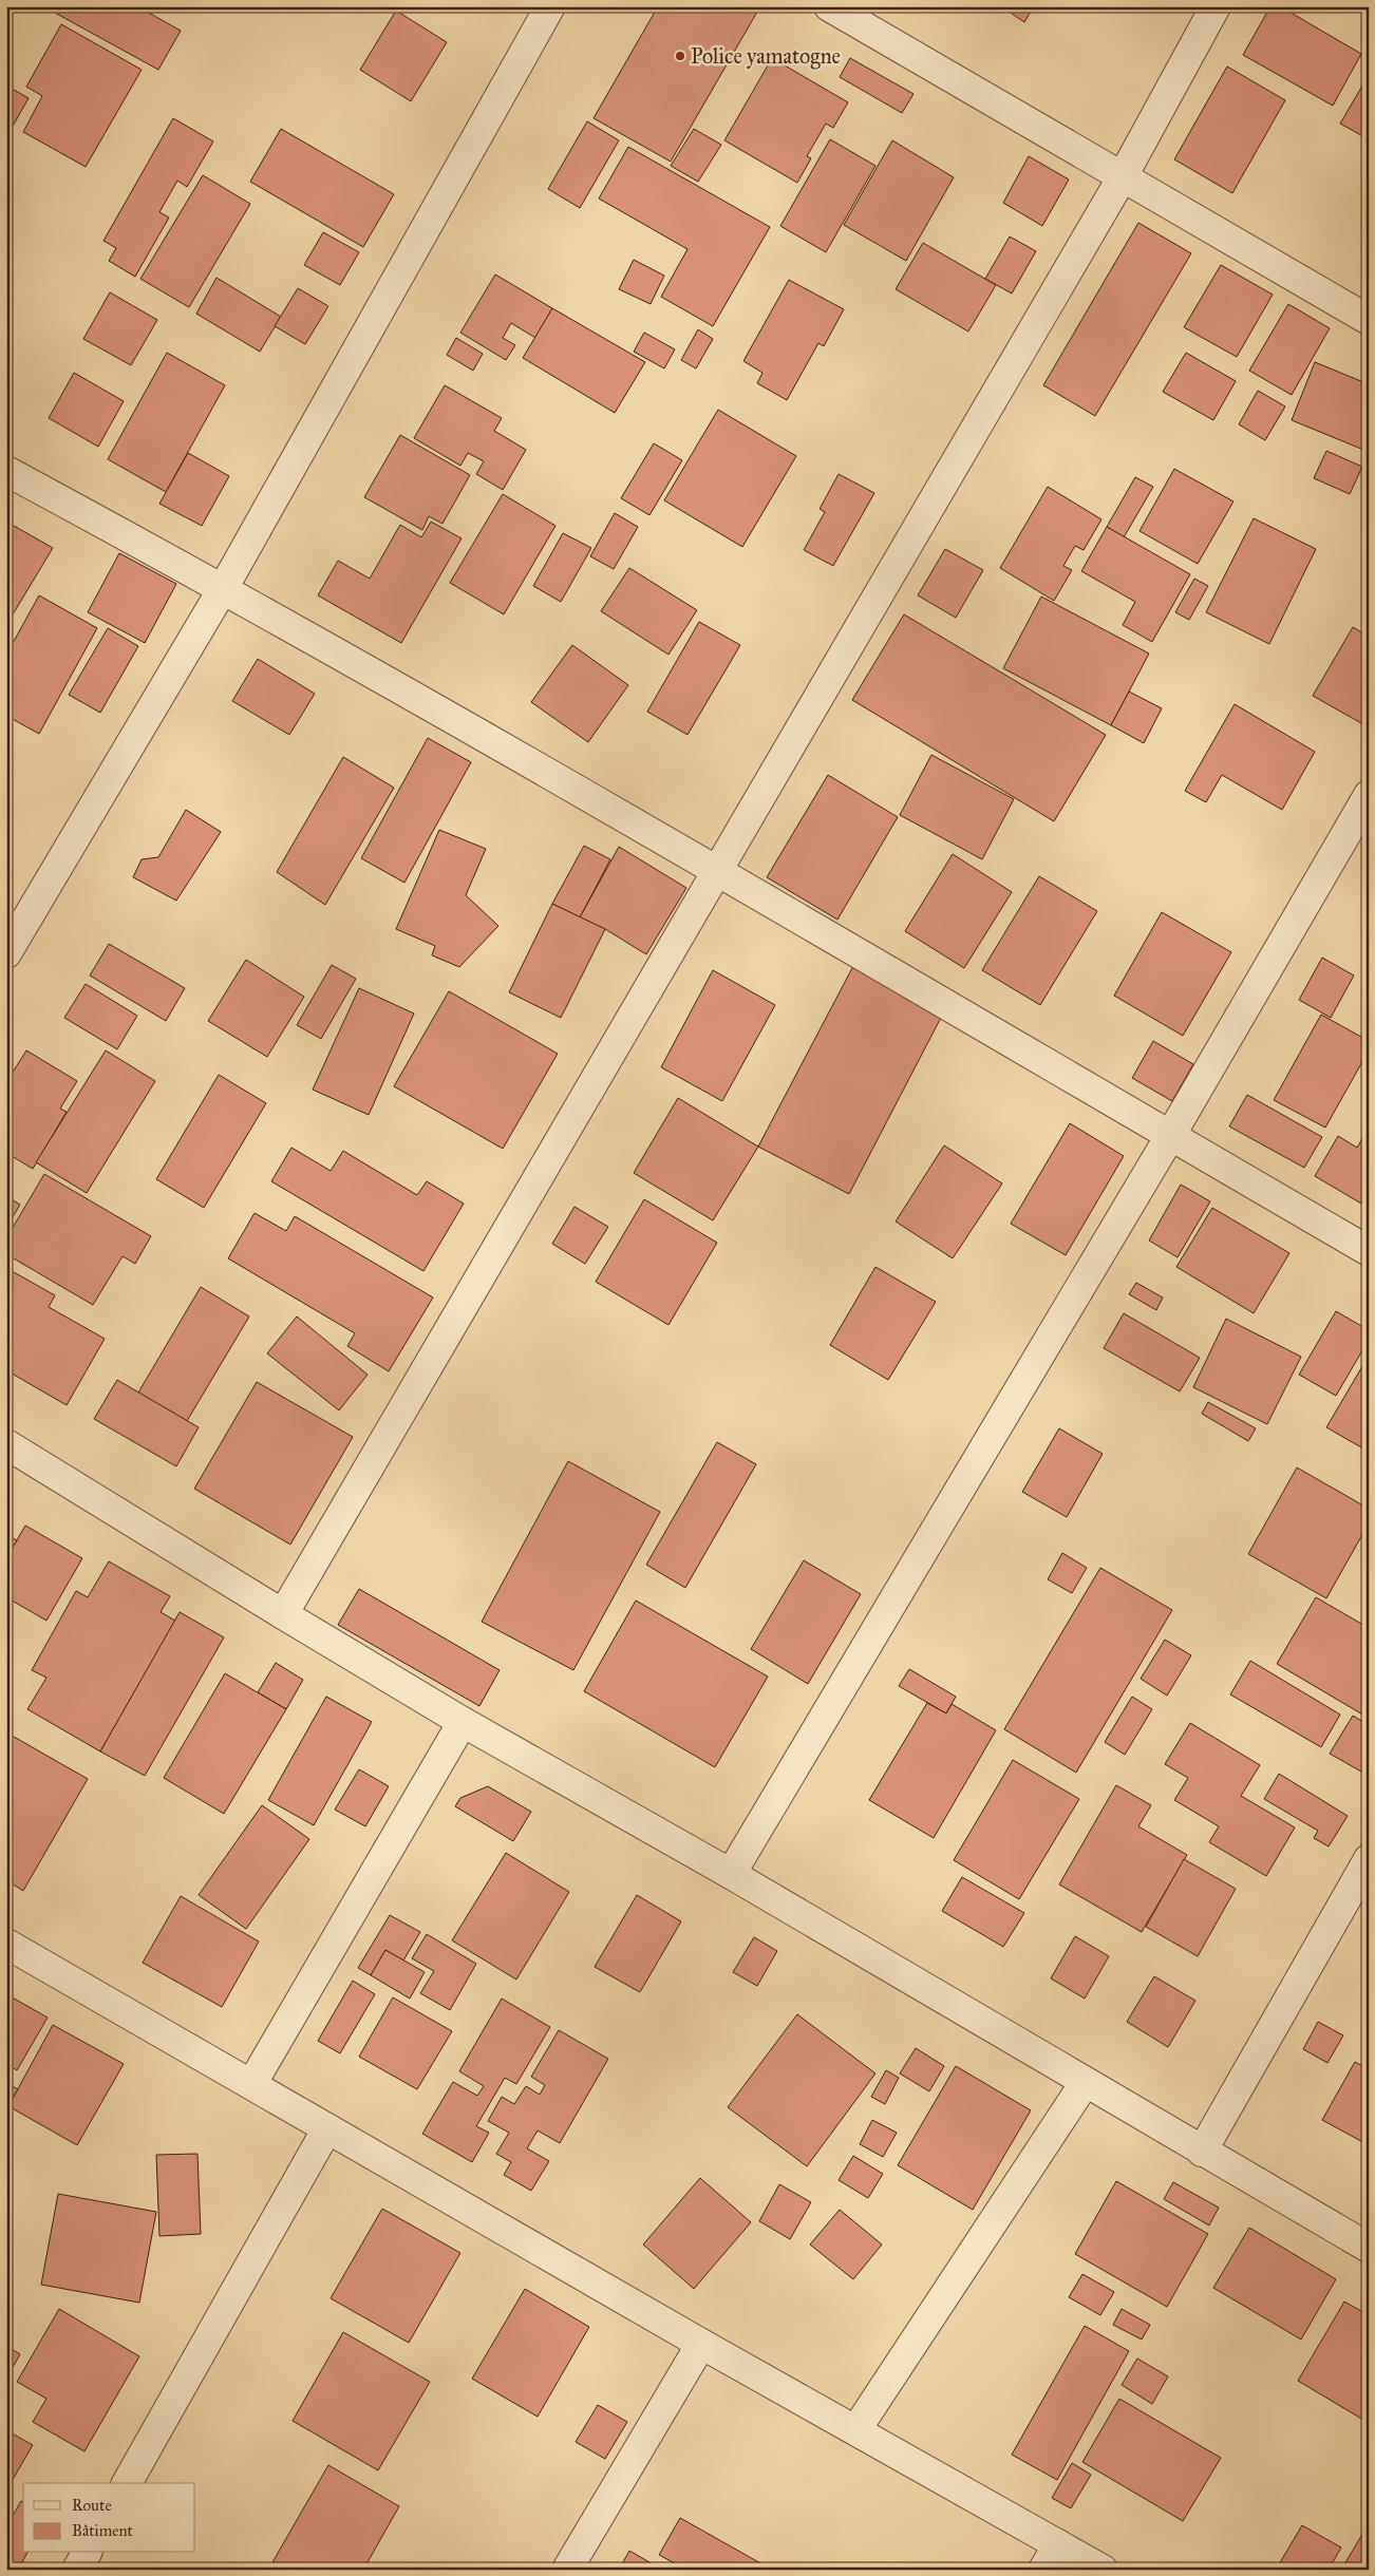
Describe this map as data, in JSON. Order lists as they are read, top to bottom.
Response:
{
  "places": ["Police yamatogne"],
  "legend": ["Route", "Bâtiment"]
}
